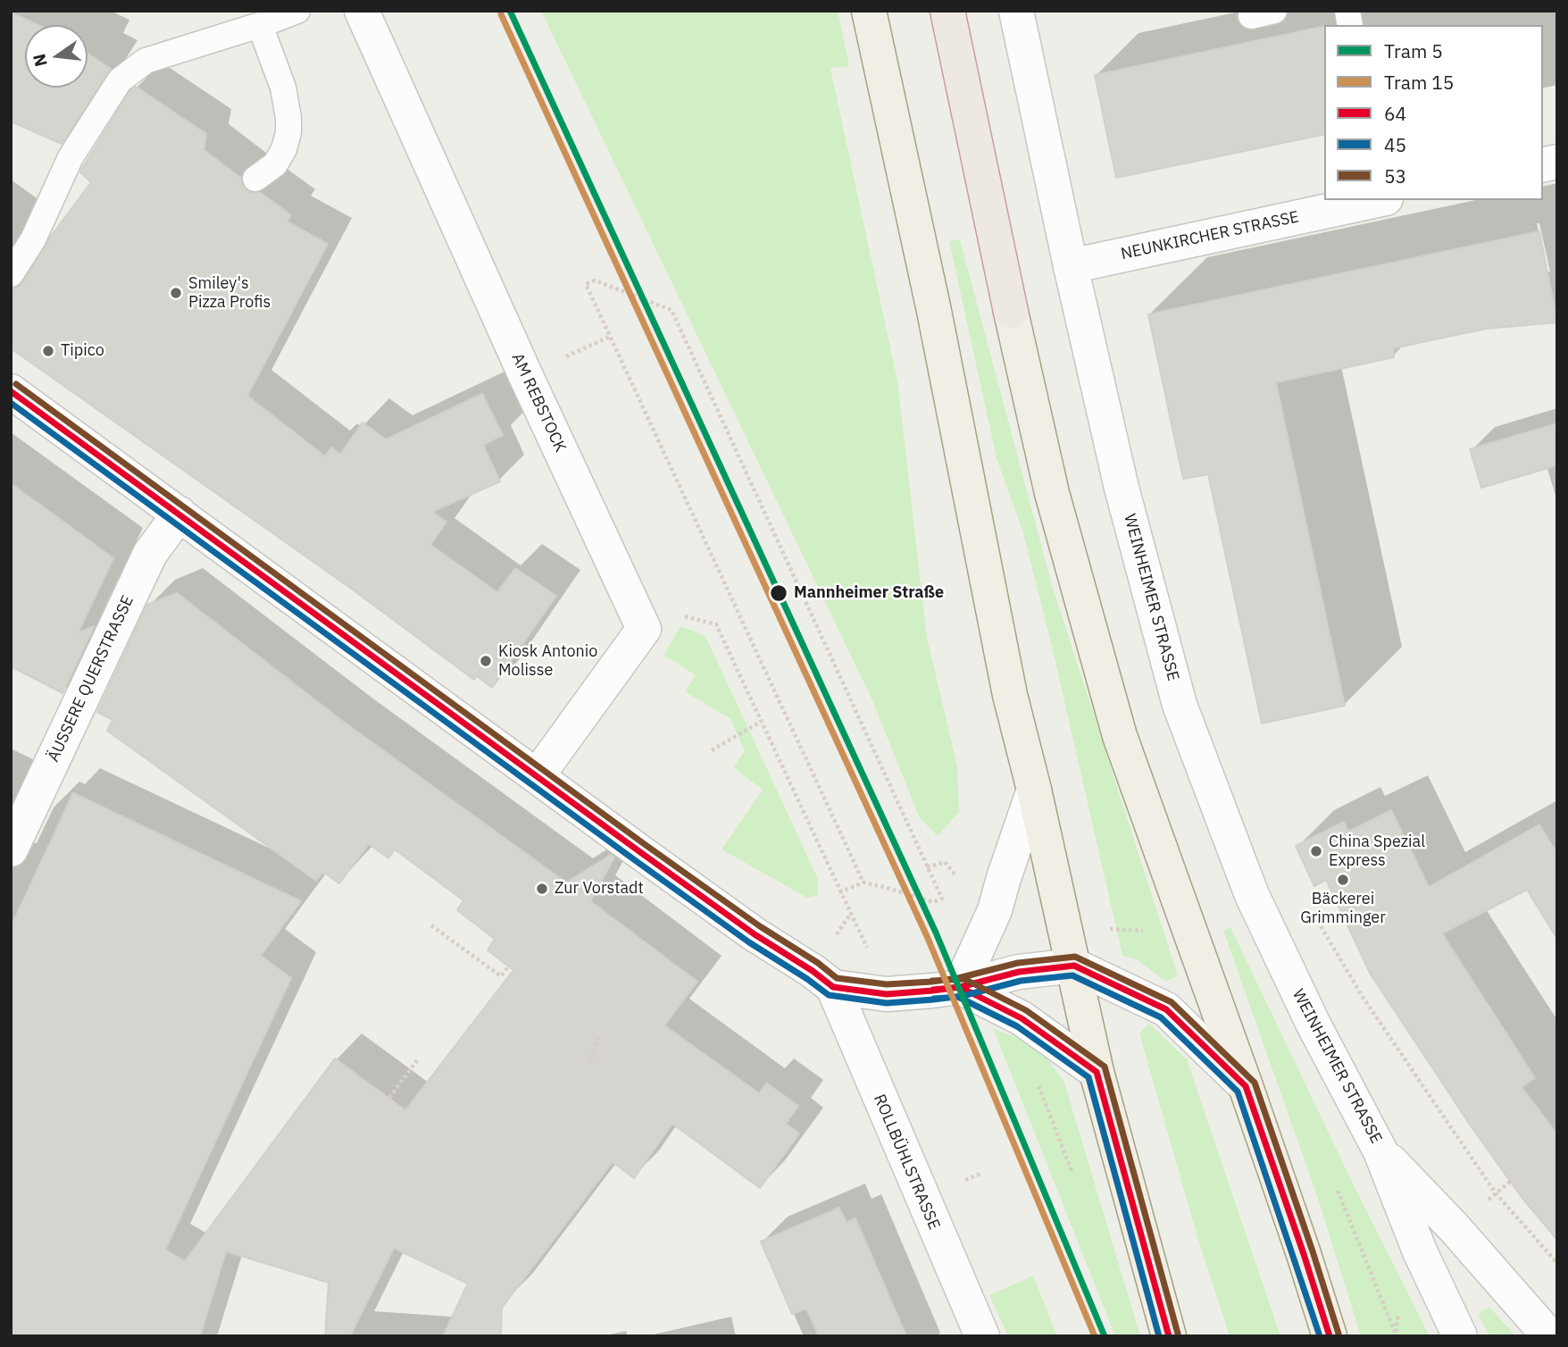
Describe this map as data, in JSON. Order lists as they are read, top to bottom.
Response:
{
  "streets": {
    "street": [
      "NEUNKIRCHER STRASSE",
      "AM REBSTOCK",
      "WEINHEIMER STRASSE",
      "ÄUSSERE QUERSTRASSE",
      "ROLLBÜHLSTRASSE"
    ]
  },
  "crossings": [
    ["NEUNKIRCHER STRASSE", "WEINHEIMER STRASSE"]
  ],
  "places": [
    "Smiley's Pizza Profis",
    "Tipico",
    "Mannheimer Straße",
    "Kiosk Antonio Molisse",
    "China Spezial Express",
    "Bäckerei Grimminger",
    "Zur Vorstadt"
  ],
  "lines": [
    "tram line 5",
    "tram line 15",
    "transit line 53",
    "transit line 64",
    "transit line 45"
  ],
  "legend": [
    "Tram 5",
    "Tram 15",
    "64",
    "45",
    "53"
  ],
  "north": "left"
}
